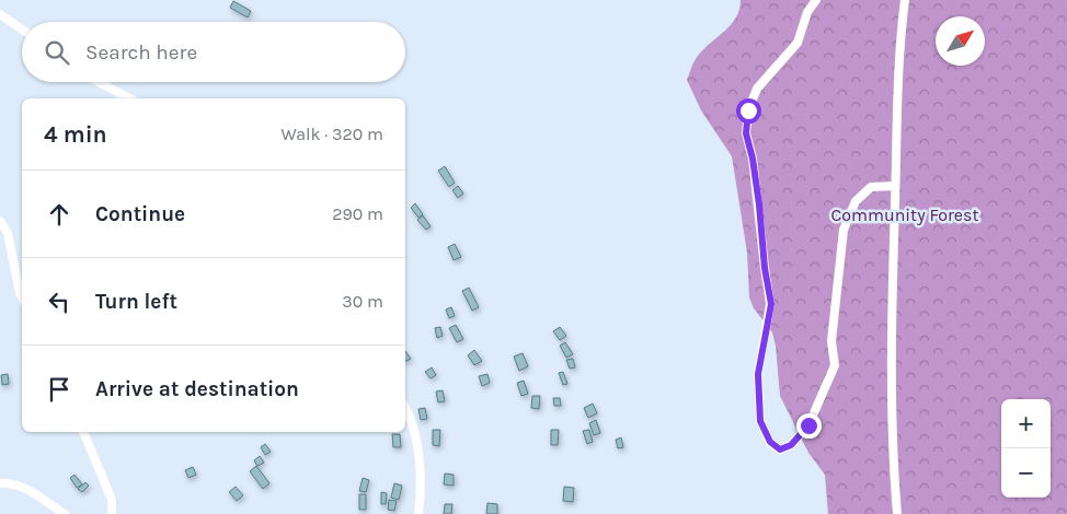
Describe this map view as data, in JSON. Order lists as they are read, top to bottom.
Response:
{
  "parks": ["Community Forest"],
  "north": "top right",
  "page": {
    "search": "Search here",
    "heading": ["4 min", "Walk · 320 m"],
    "list": [
      ["Continue", "290 m"],
      ["Turn left", "30 m"],
      "Arrive at destination"
    ],
    "map_buttons": ["+", "−"]
  }
}
